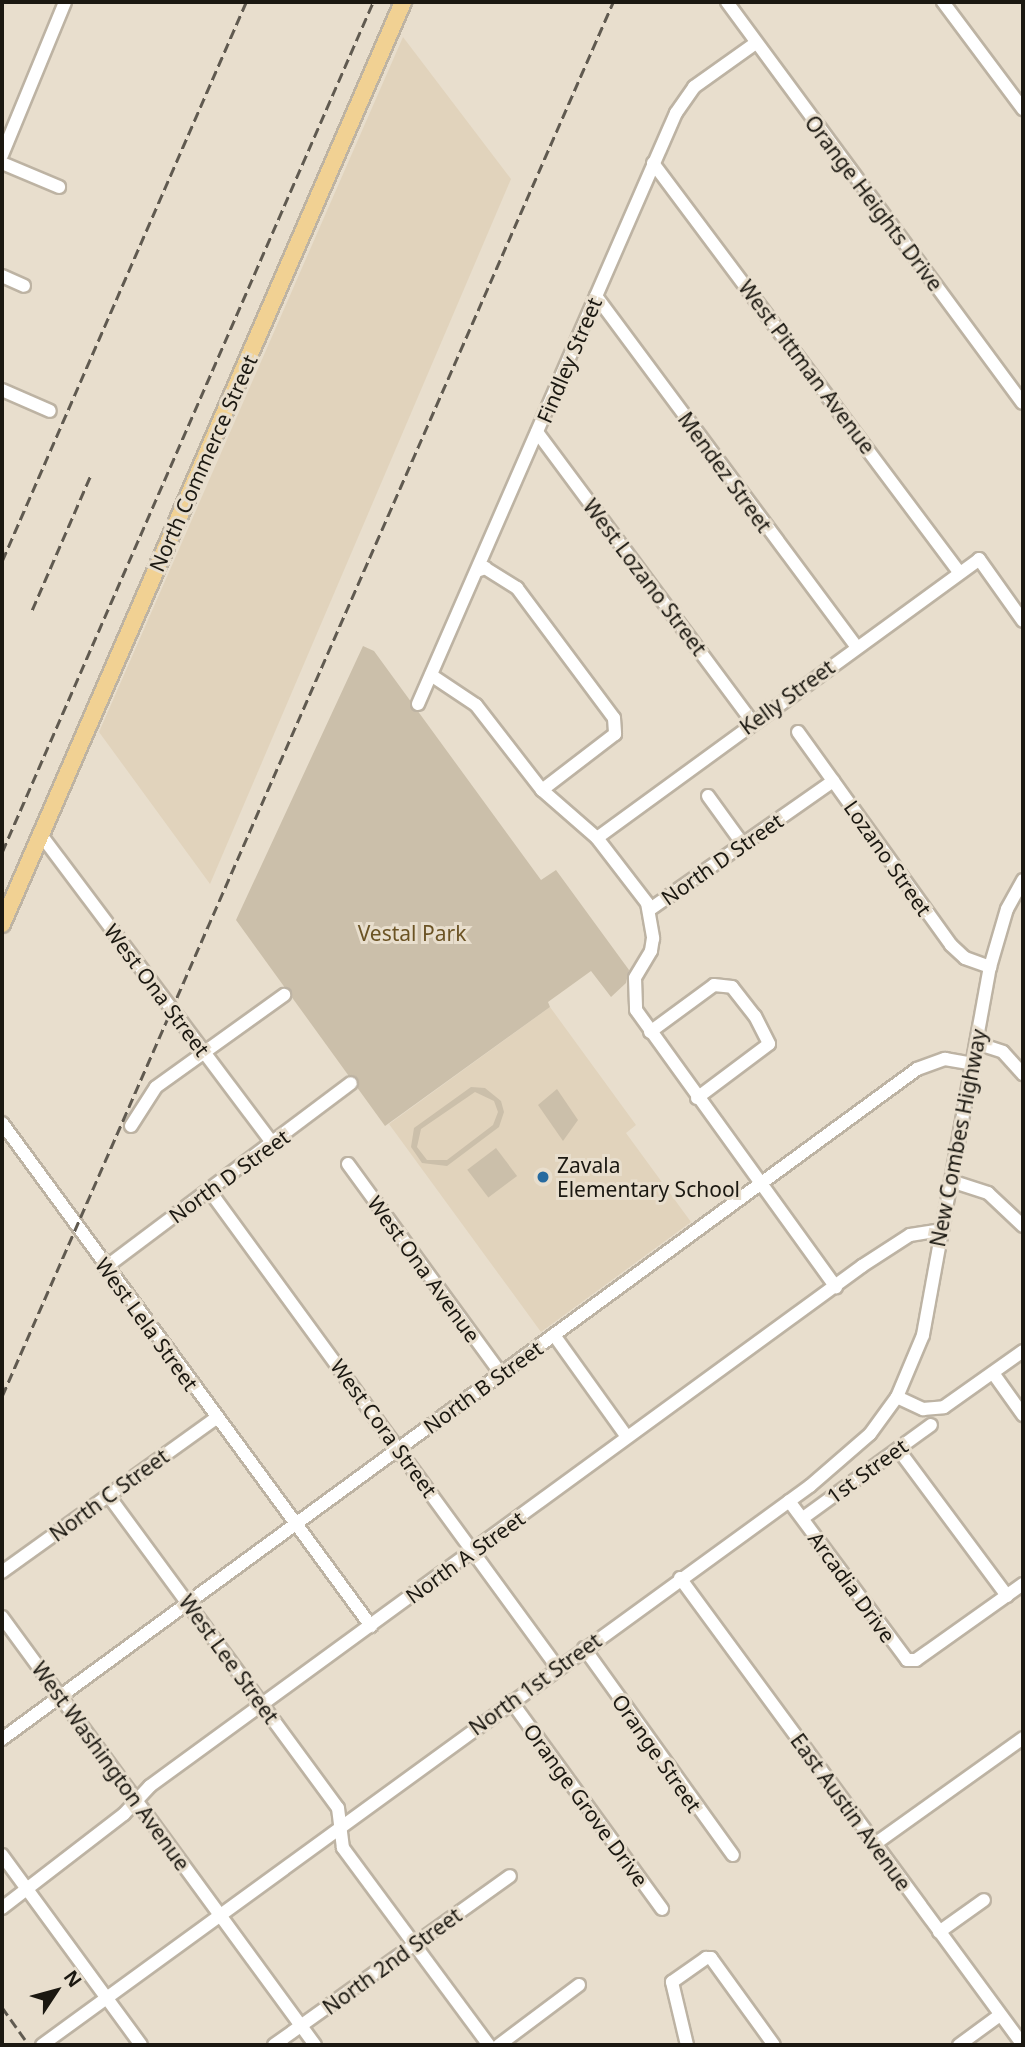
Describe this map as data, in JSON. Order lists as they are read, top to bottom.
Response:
{
  "streets": {
    "main road": ["North Commerce Street"],
    "street": [
      "Orange Heights Drive",
      "Findley Street",
      "West Pittman Avenue",
      "Mendez Street",
      "West Lozano Street",
      "Kelly Street",
      "Lozano Street",
      "North D Street",
      "West Ona Street",
      "New Combes Highway",
      "West Ona Avenue",
      "West Lela Street",
      "North B Street",
      "West Cora Street",
      "1st Street",
      "North C Street",
      "North A Street",
      "Arcadia Drive",
      "West Lee Street",
      "North 1st Street",
      "Orange Street",
      "West Washington Avenue",
      "Orange Grove Drive",
      "East Austin Avenue",
      "North 2nd Street"
    ]
  },
  "crossings": [
    ["Orange Heights Drive", "Findley Street"],
    ["Findley Street", "West Pittman Avenue"],
    ["Findley Street", "Mendez Street"],
    ["Findley Street", "West Lozano Street"],
    ["West Pittman Avenue", "Kelly Street"],
    ["North Commerce Street", "West Ona Street"],
    ["Mendez Street", "Kelly Street"],
    ["West Lozano Street", "Kelly Street"],
    ["Lozano Street", "North D Street"],
    ["Lozano Street", "New Combes Highway"],
    ["North D Street", "West Ona Street"],
    ["North D Street", "West Lela Street"],
    ["North D Street", "North B Street"],
    ["North D Street", "West Cora Street"],
    ["North D Street", "North A Street"],
    ["New Combes Highway", "North B Street"],
    ["New Combes Highway", "North A Street"],
    ["New Combes Highway", "North 1st Street"],
    ["West Ona Avenue", "North B Street"],
    ["West Lela Street", "North B Street"],
    ["West Lela Street", "North C Street"],
    ["West Lela Street", "North A Street"],
    ["North B Street", "West Cora Street"],
    ["North B Street", "West Lee Street"],
    ["North B Street", "West Washington Avenue"],
    ["West Cora Street", "North A Street"],
    ["West Cora Street", "North 1st Street"],
    ["1st Street", "Arcadia Drive"],
    ["North C Street", "West Lee Street"],
    ["North A Street", "West Lee Street"],
    ["North A Street", "West Washington Avenue"],
    ["Arcadia Drive", "North 1st Street"],
    ["West Lee Street", "North 1st Street"],
    ["West Lee Street", "North 2nd Street"],
    ["North 1st Street", "Orange Street"],
    ["North 1st Street", "West Washington Avenue"],
    ["North 1st Street", "Orange Grove Drive"],
    ["North 1st Street", "East Austin Avenue"],
    ["West Washington Avenue", "North 2nd Street"]
  ],
  "parks": ["Vestal Park"],
  "places": ["Zavala Elementary School"],
  "north": "top right"
}
